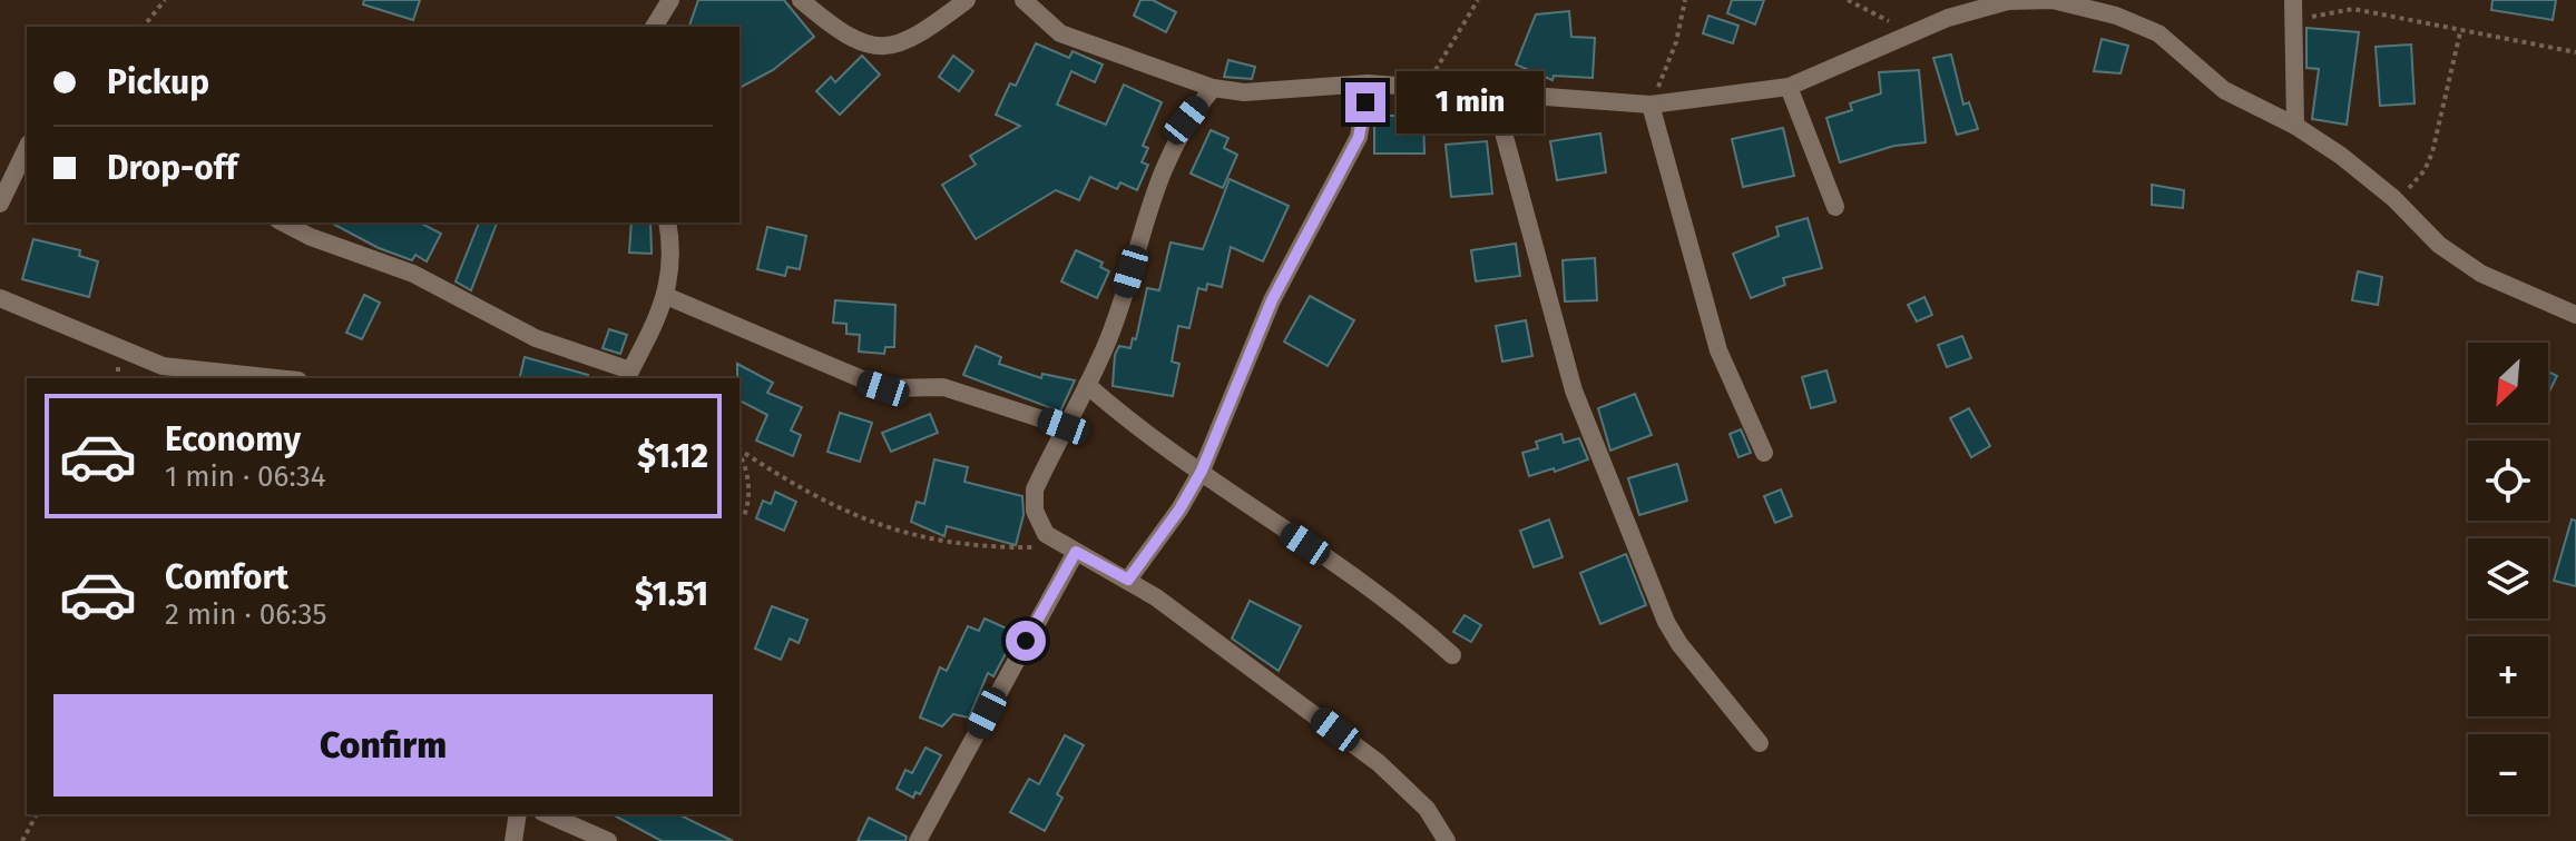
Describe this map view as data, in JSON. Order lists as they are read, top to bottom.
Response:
{
  "north": "bottom left",
  "page": {
    "banner": ["Pickup", "Drop-off"],
    "bubble": "1 min",
    "map_buttons": ["+", "−"],
    "list": [
      {
        "name": "Economy",
        "note": "1 min · 06:34",
        "value": "$1.12"
      },
      {
        "name": "Comfort",
        "note": "2 min · 06:35",
        "value": "$1.51"
      }
    ],
    "buttons": "Confirm"
  }
}
